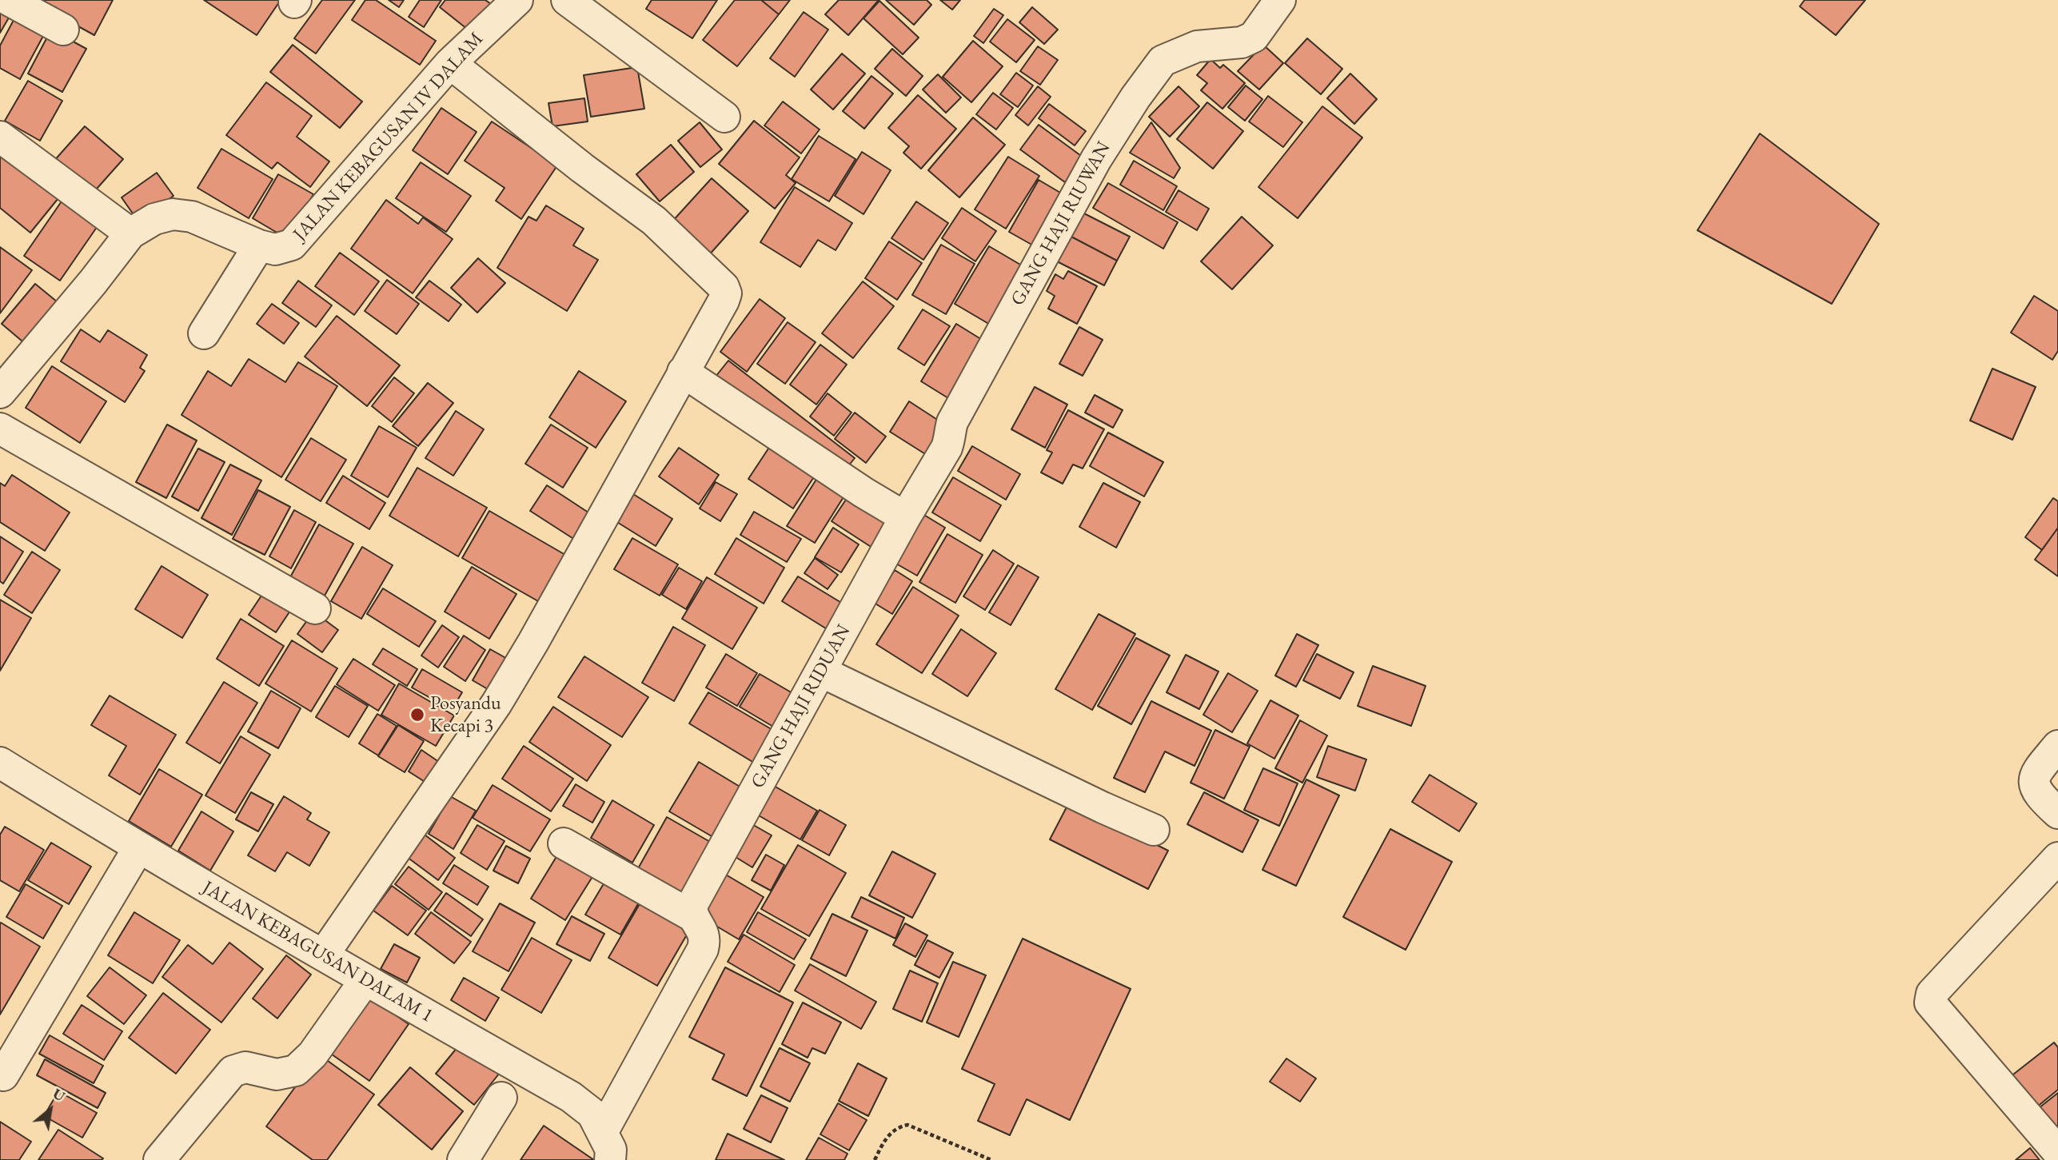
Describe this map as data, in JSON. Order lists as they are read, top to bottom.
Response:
{
  "streets": {
    "street": [
      "JALAN KEBAGUSAN IV DALAM",
      "GANG HAJI RIUWAN",
      "GANG HAJI RIDUAN",
      "JALAN KEBAGUSAN DALAM 1"
    ]
  },
  "crossings": [
    ["GANG HAJI RIUWAN", "GANG HAJI RIDUAN"]
  ],
  "places": ["Posyandu Kecapi 3"],
  "north": "top right"
}
